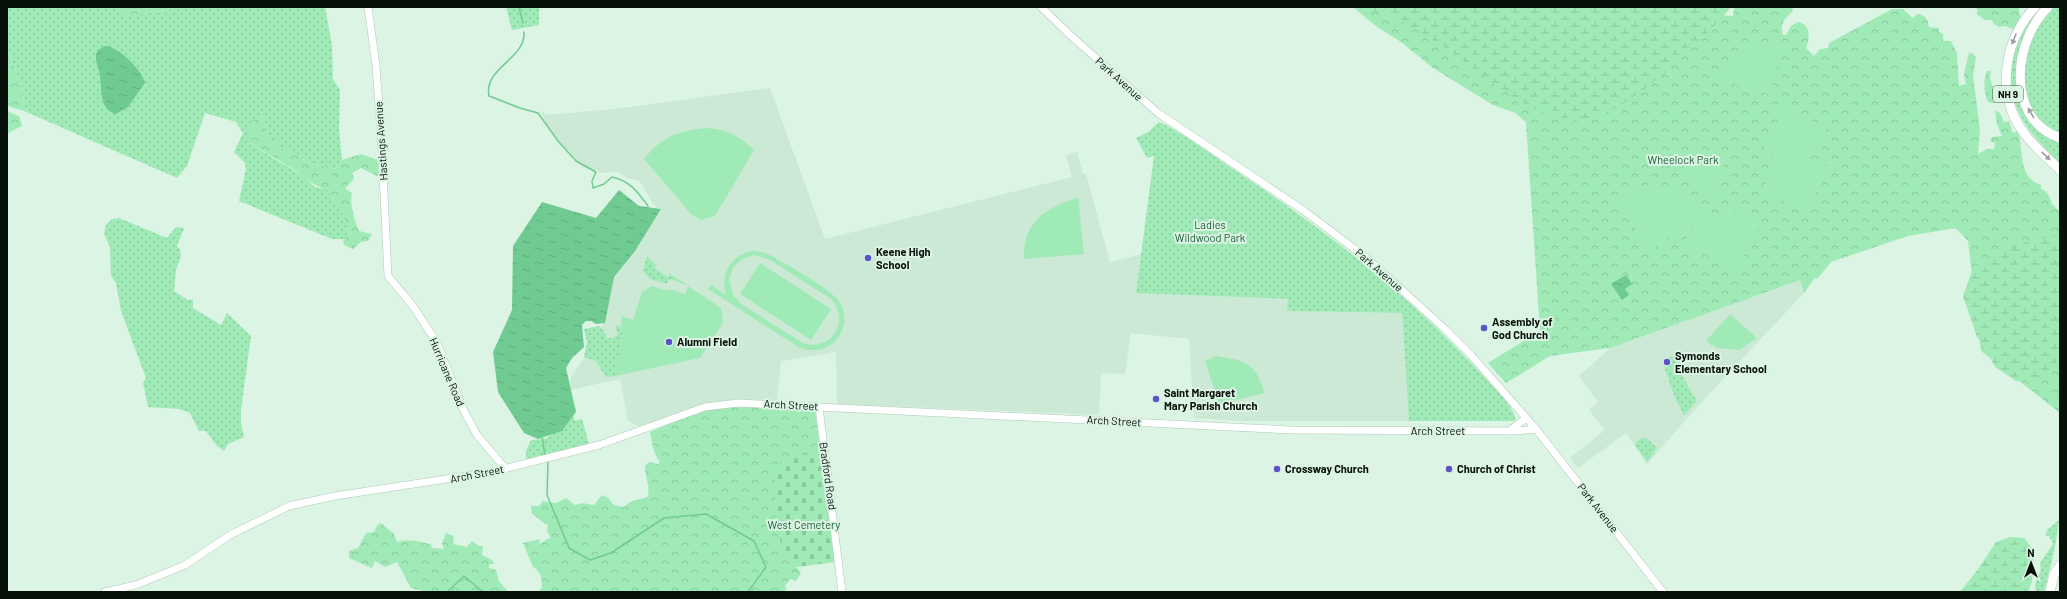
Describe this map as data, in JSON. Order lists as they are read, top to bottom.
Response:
{
  "streets": {
    "highway": ["NH 9"],
    "street": [
      "Park Avenue",
      "Hastings Avenue",
      "Hurricane Road",
      "Arch Street",
      "Bradford Road"
    ]
  },
  "crossings": [
    ["Park Avenue", "Arch Street"],
    ["Hastings Avenue", "Hurricane Road"],
    ["Hurricane Road", "Arch Street"],
    ["Arch Street", "Bradford Road"]
  ],
  "parks": ["Wheelock Park", "Ladies Wildwood Park", "West Cemetery"],
  "places": [
    "Keene High School",
    "Assembly of God Church",
    "Alumni Field",
    "Symonds Elementary School",
    "Saint Margaret Mary Parish Church",
    "Crossway Church",
    "Church of Christ"
  ],
  "north": "top"
}
